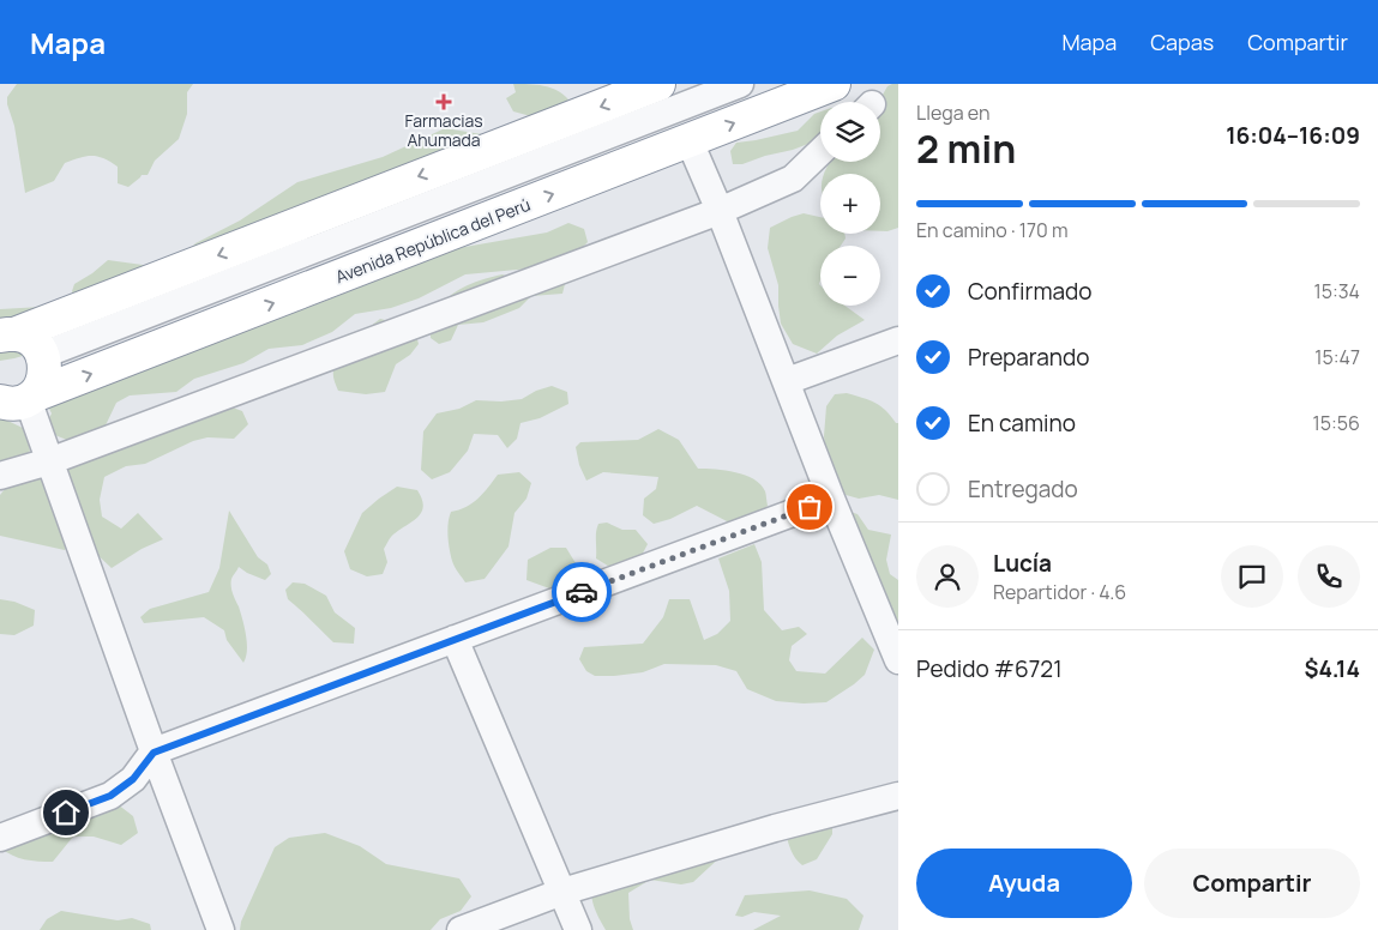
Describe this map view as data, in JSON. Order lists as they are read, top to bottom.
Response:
{
  "streets": {
    "highway": ["Avenida República del Perú"]
  },
  "places": {
    "health": ["Farmacias Ahumada"]
  },
  "page": {
    "header": "Mapa",
    "nav": ["Mapa", "Capas", "Compartir"],
    "heading": ["2 min", "Llega en", "16:04–16:09"],
    "panel": [
      "Lucía",
      "Repartidor · 4.6",
      "Pedido #6721",
      "$4.14"
    ],
    "map_buttons": ["+", "−"],
    "bar": "En camino · 170 m",
    "list": [
      ["Confirmado", "15:34"],
      ["Preparando", "15:47"],
      ["En camino", "15:56"],
      "Entregado"
    ],
    "buttons": ["Ayuda", "Compartir"]
  }
}
